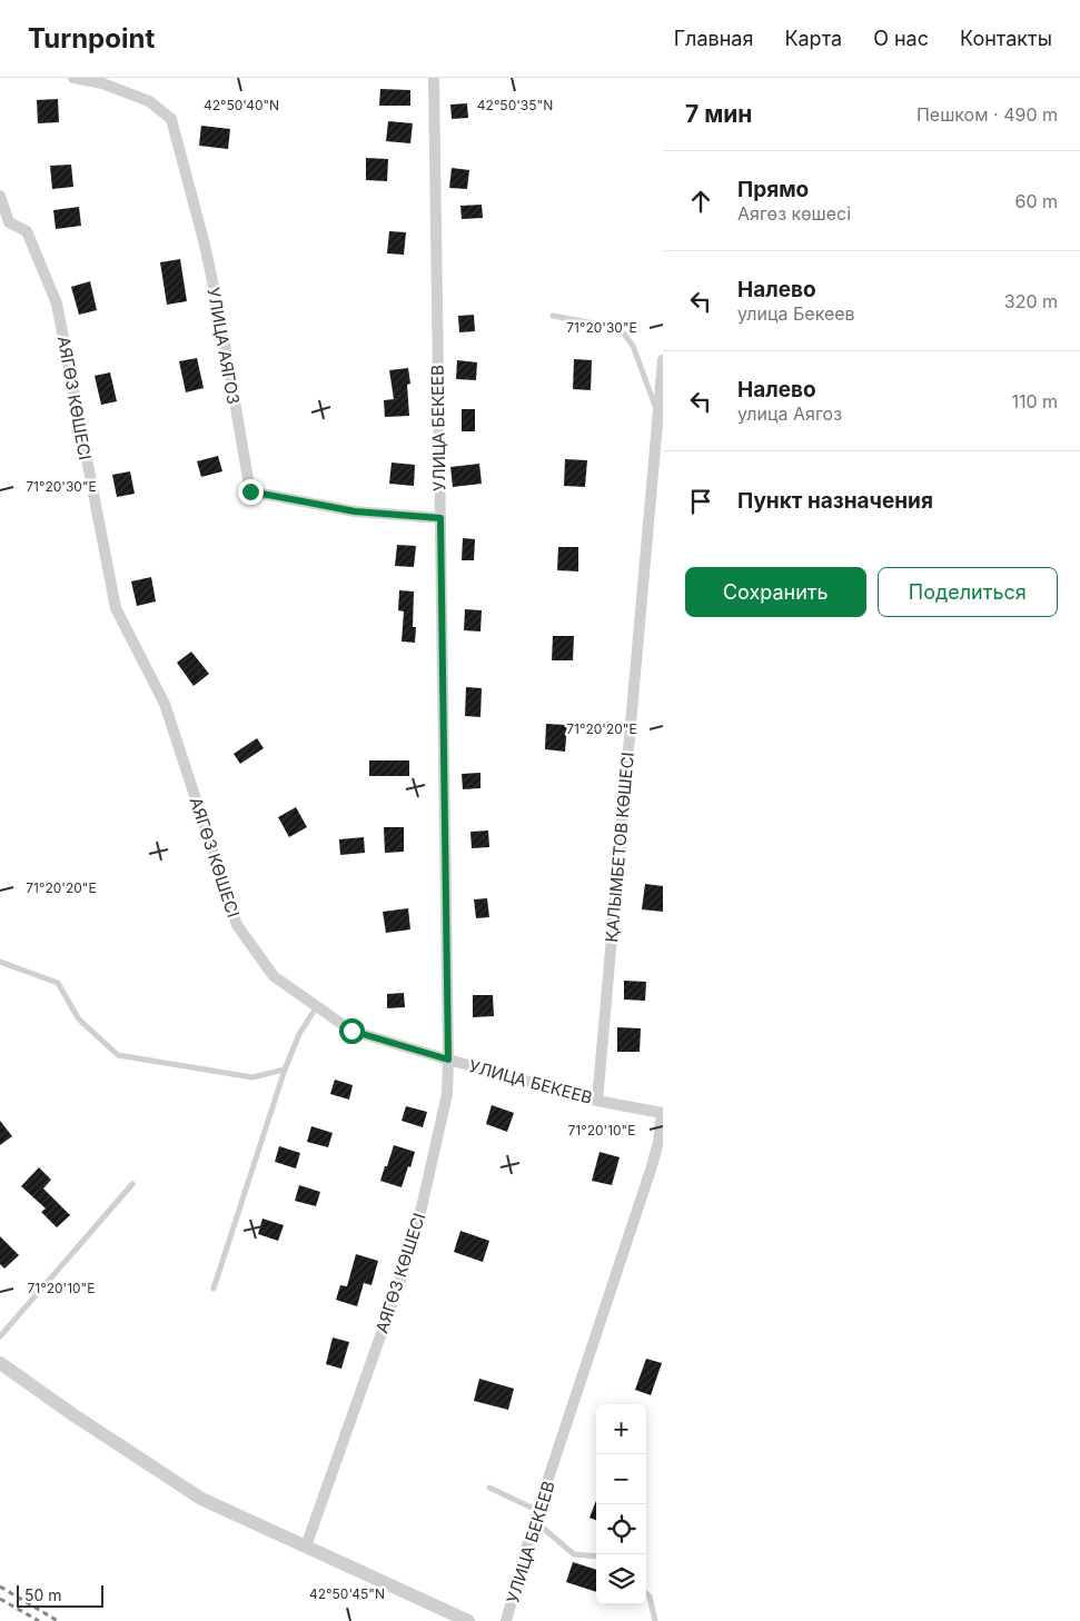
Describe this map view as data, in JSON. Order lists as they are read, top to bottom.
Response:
{
  "streets": {
    "street": [
      "УЛИЦА АЯГОЗ",
      "АЯГӨЗ КӨШЕСІ",
      "УЛИЦА БЕКЕЕВ",
      "ҚАЛЫМБЕТОВ КӨШЕСІ"
    ]
  },
  "crossings": [
    ["УЛИЦА АЯГОЗ", "УЛИЦА БЕКЕЕВ"],
    ["АЯГӨЗ КӨШЕСІ", "УЛИЦА БЕКЕЕВ"],
    ["УЛИЦА БЕКЕЕВ", "ҚАЛЫМБЕТОВ КӨШЕСІ"]
  ],
  "scale_bar": "50 m",
  "page": {
    "header": "Turnpoint",
    "nav": [
      "Главная",
      "Карта",
      "О нас",
      "Контакты"
    ],
    "heading": ["7 мин", "Пешком · 490 m"],
    "list": [
      ["Прямо", "Аягөз көшесі", "60 m"],
      ["Налево", "улица Бекеев", "320 m"],
      ["Налево", "улица Аягоз", "110 m"],
      "Пункт назначения"
    ],
    "buttons": ["Сохранить", "Поделиться"],
    "map_buttons": ["+", "−"],
    "scale": "50 m"
  },
  "coordinates": [
    "42°50'35\"N",
    "42°50'40\"N",
    "71°20'30\"E",
    "71°20'20\"E",
    "71°20'10\"E",
    "42°50'45\"N"
  ]
}
